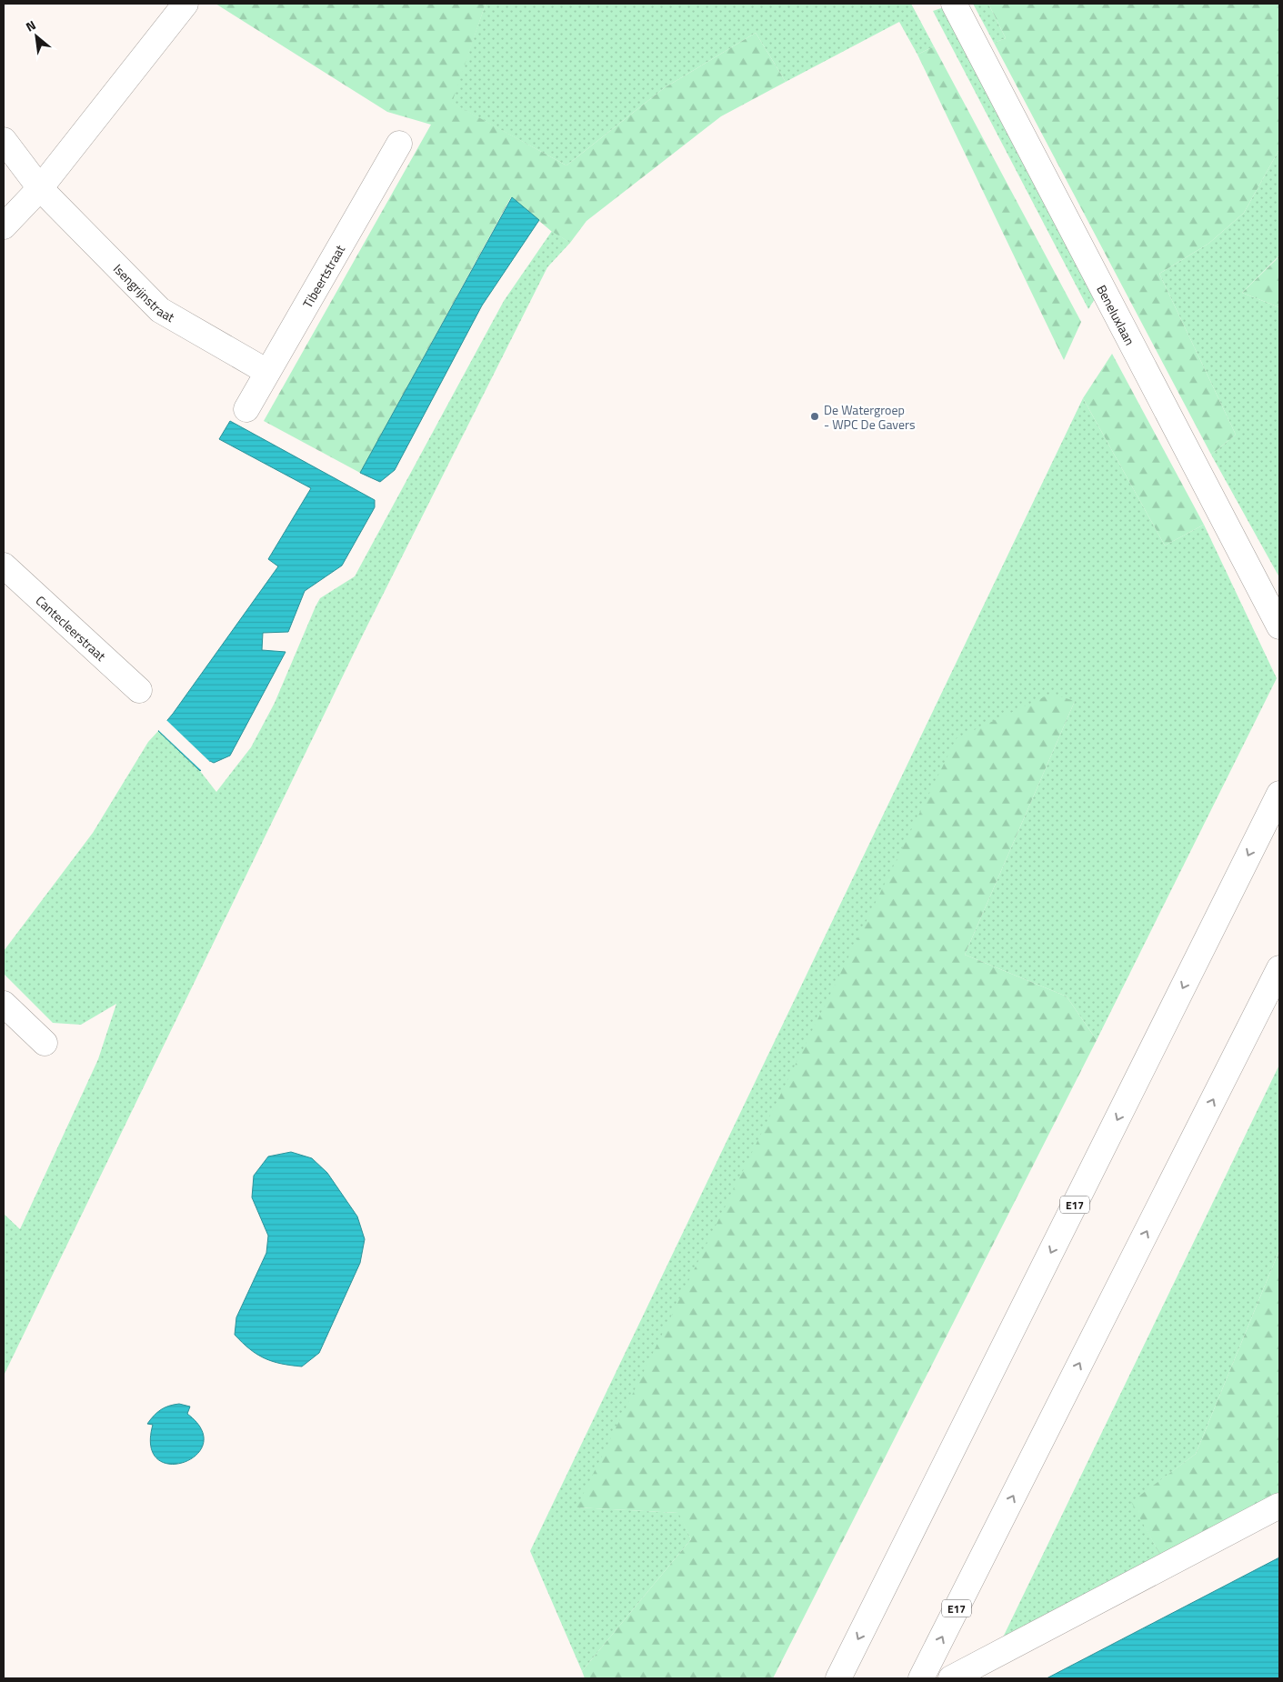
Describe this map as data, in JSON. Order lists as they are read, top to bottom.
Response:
{
  "streets": {
    "main road": [
      "Tibeertstraat",
      "Isengrijnstraat",
      "Beneluxlaan",
      "Cantecleerstraat",
      "E17"
    ]
  },
  "crossings": [
    ["Tibeertstraat", "Isengrijnstraat"]
  ],
  "places": ["De Watergroep - WPC De Gavers"],
  "north": "top left"
}
